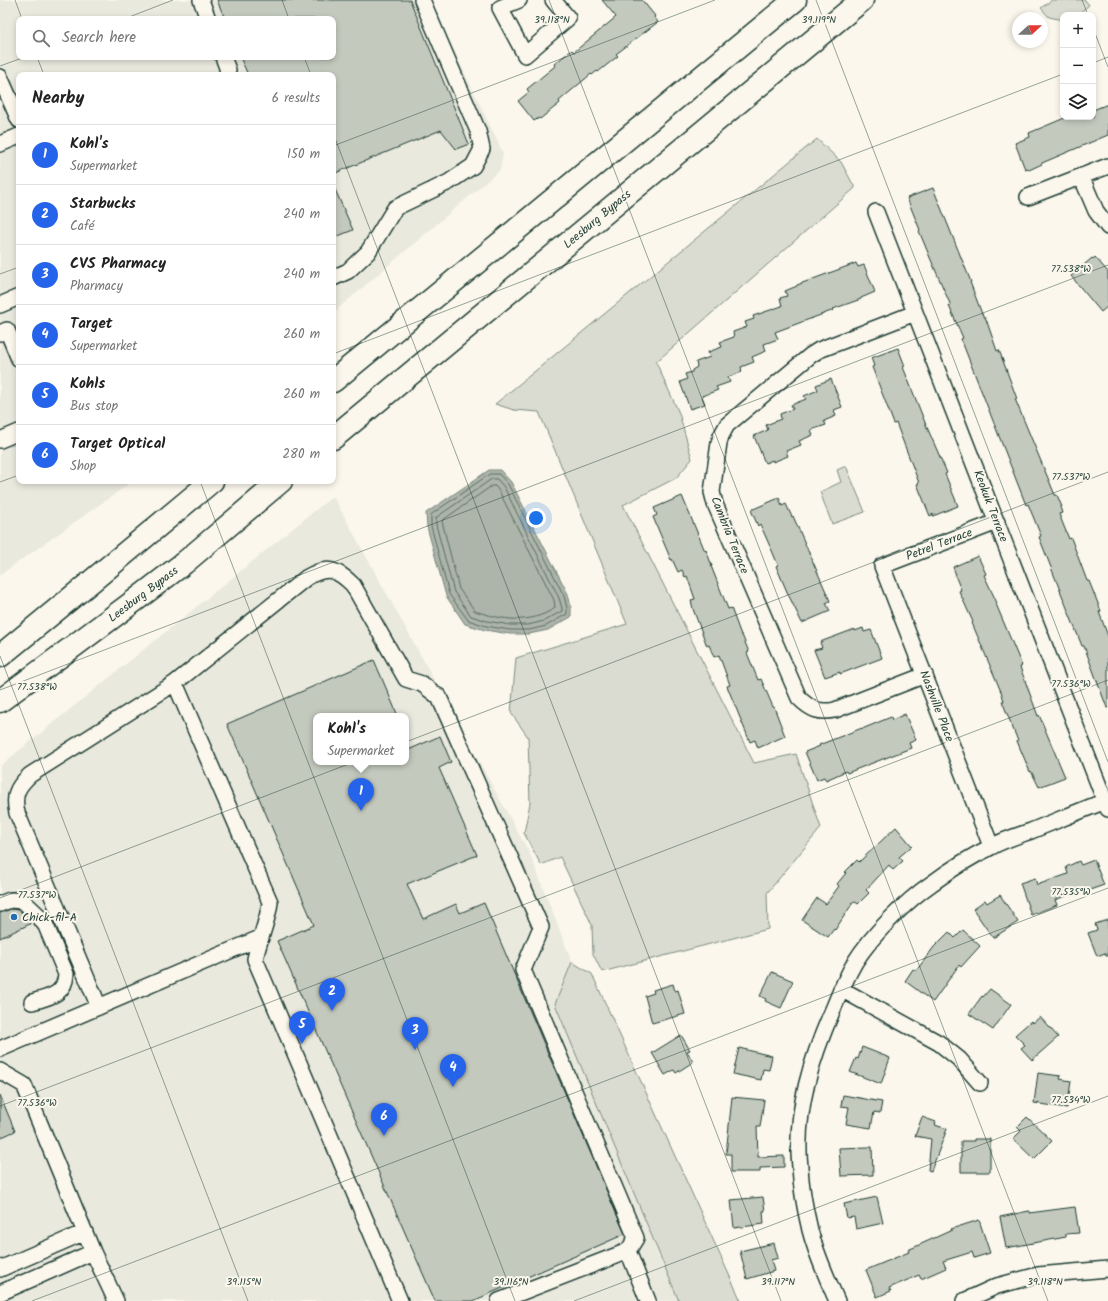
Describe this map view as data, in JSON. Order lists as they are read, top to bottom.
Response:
{
  "streets": {
    "highway": ["Leesburg Bypass"],
    "street": [
      "Keokuk Terrace",
      "Cambria Terrace",
      "Petrel Terrace",
      "Nashville Place"
    ]
  },
  "crossings": [
    ["Keokuk Terrace", "Cambria Terrace"],
    ["Keokuk Terrace", "Petrel Terrace"],
    ["Cambria Terrace", "Nashville Place"],
    ["Petrel Terrace", "Nashville Place"]
  ],
  "places": ["Chick-fil-A"],
  "north": "right",
  "page": {
    "map_buttons": ["+", "−"],
    "search": "Search here",
    "heading": ["Nearby", "6 results"],
    "list": [
      {
        "mark": "1",
        "name": "Kohl's",
        "note": "Supermarket",
        "value": "150 m"
      },
      {
        "mark": "2",
        "name": "Starbucks",
        "note": "Café",
        "value": "240 m"
      },
      {
        "mark": "3",
        "name": "CVS Pharmacy",
        "note": "Pharmacy",
        "value": "240 m"
      },
      {
        "mark": "4",
        "name": "Target",
        "note": "Supermarket",
        "value": "260 m"
      },
      {
        "mark": "5",
        "name": "Kohls",
        "note": "Bus stop",
        "value": "260 m"
      },
      {
        "mark": "6",
        "name": "Target Optical",
        "note": "Shop",
        "value": "280 m"
      }
    ],
    "popup": ["Kohl's", "Supermarket"],
    "pins": [
      "1",
      "2",
      "5",
      "3",
      "4",
      "6"
    ]
  },
  "coordinates": [
    "39.119°N",
    "39.118°N",
    "77.538°W",
    "77.537°W",
    "77.536°W",
    "77.535°W",
    "77.534°W",
    "39.115°N",
    "39.116°N",
    "39.117°N"
  ]
}
